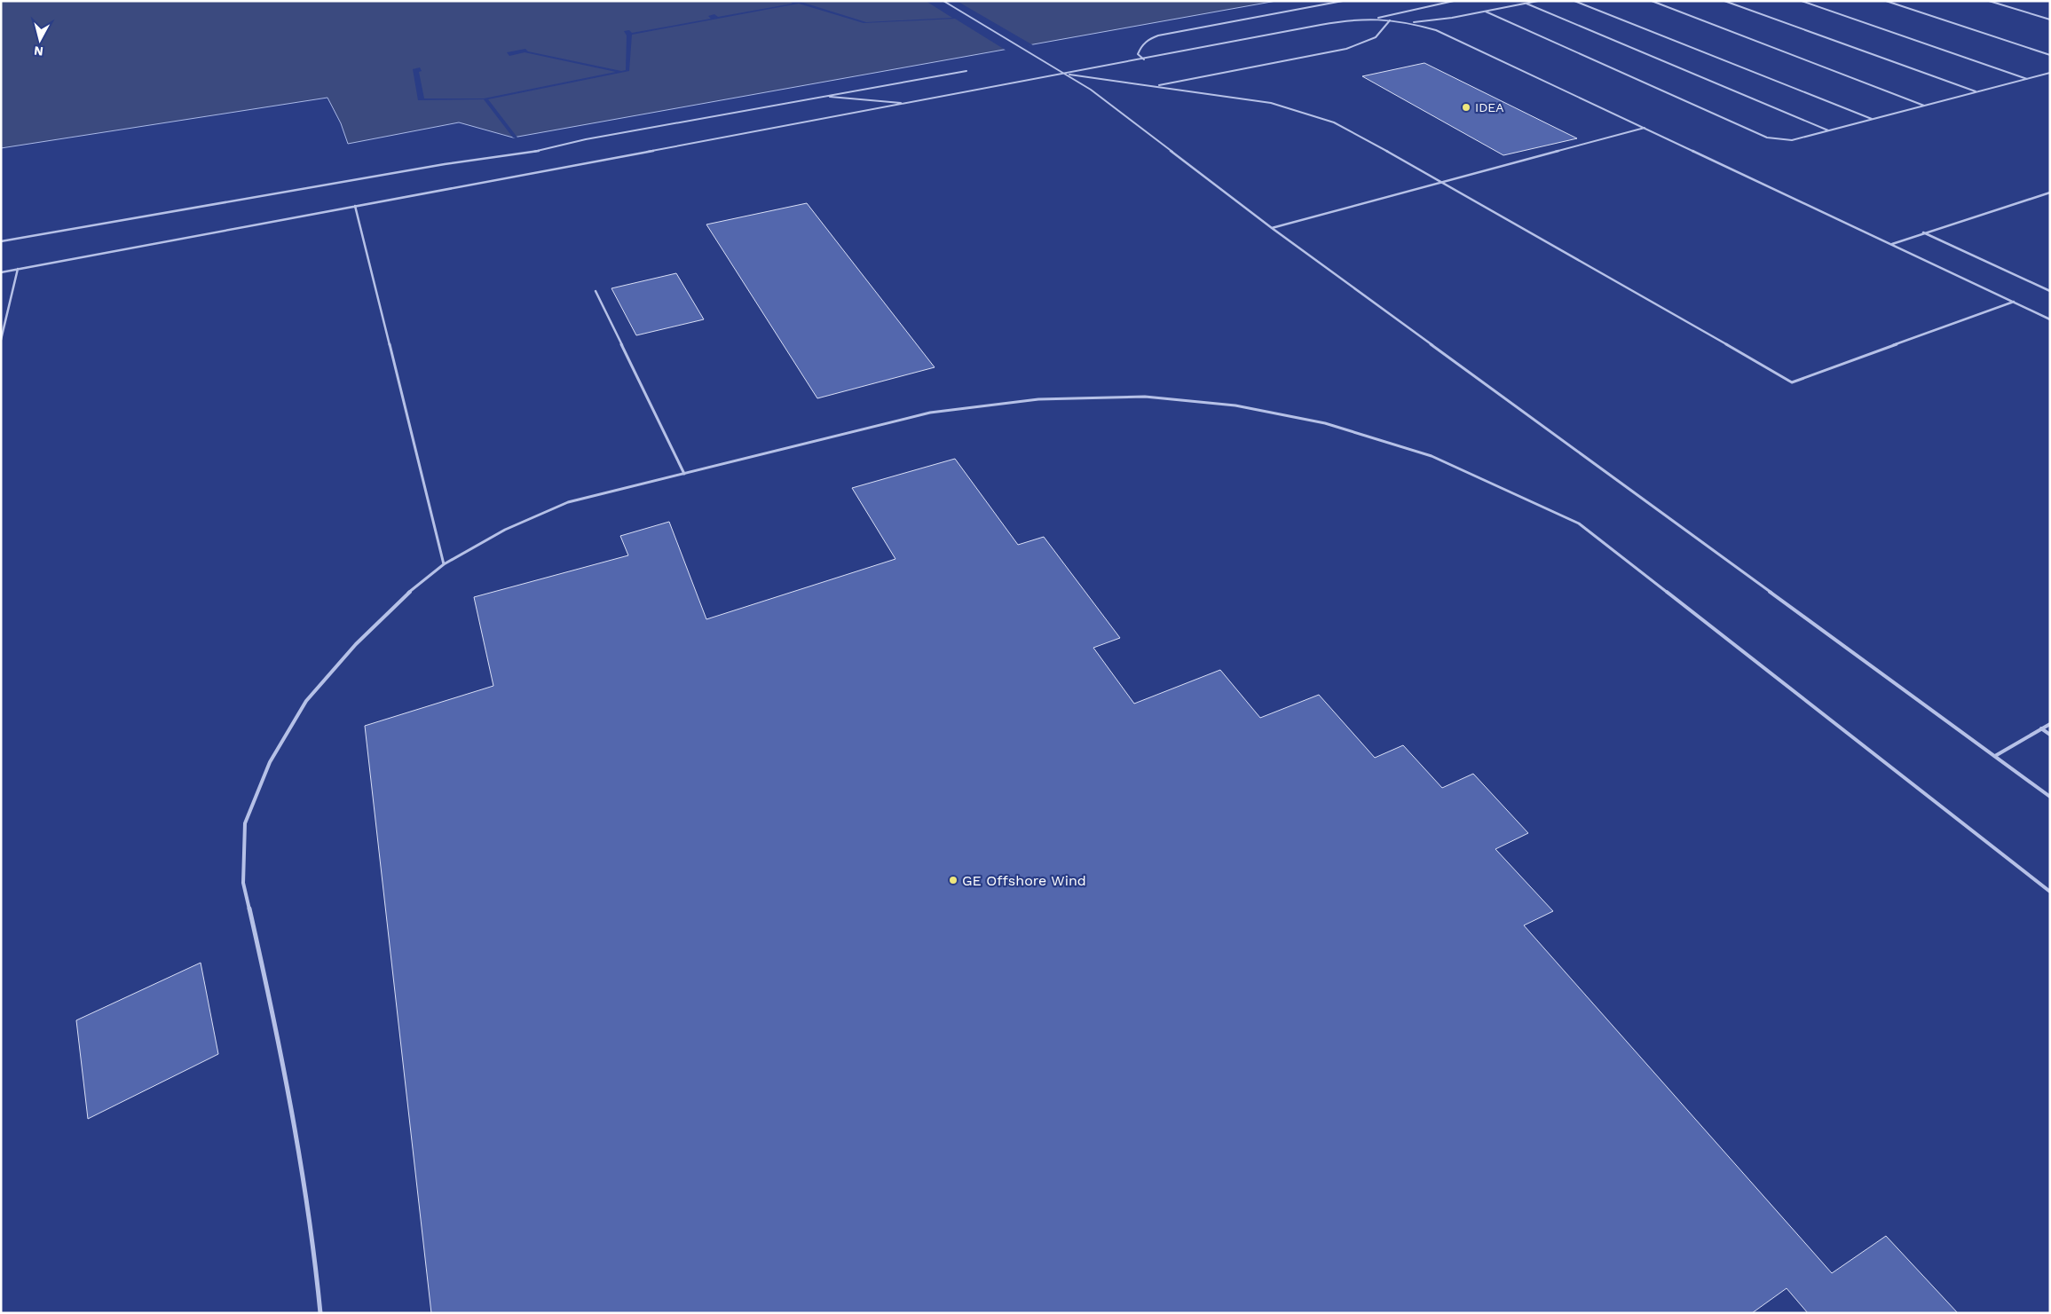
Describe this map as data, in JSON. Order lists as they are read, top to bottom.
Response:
{
  "places": ["IDEA", "GE Offshore Wind"],
  "north": "bottom"
}
